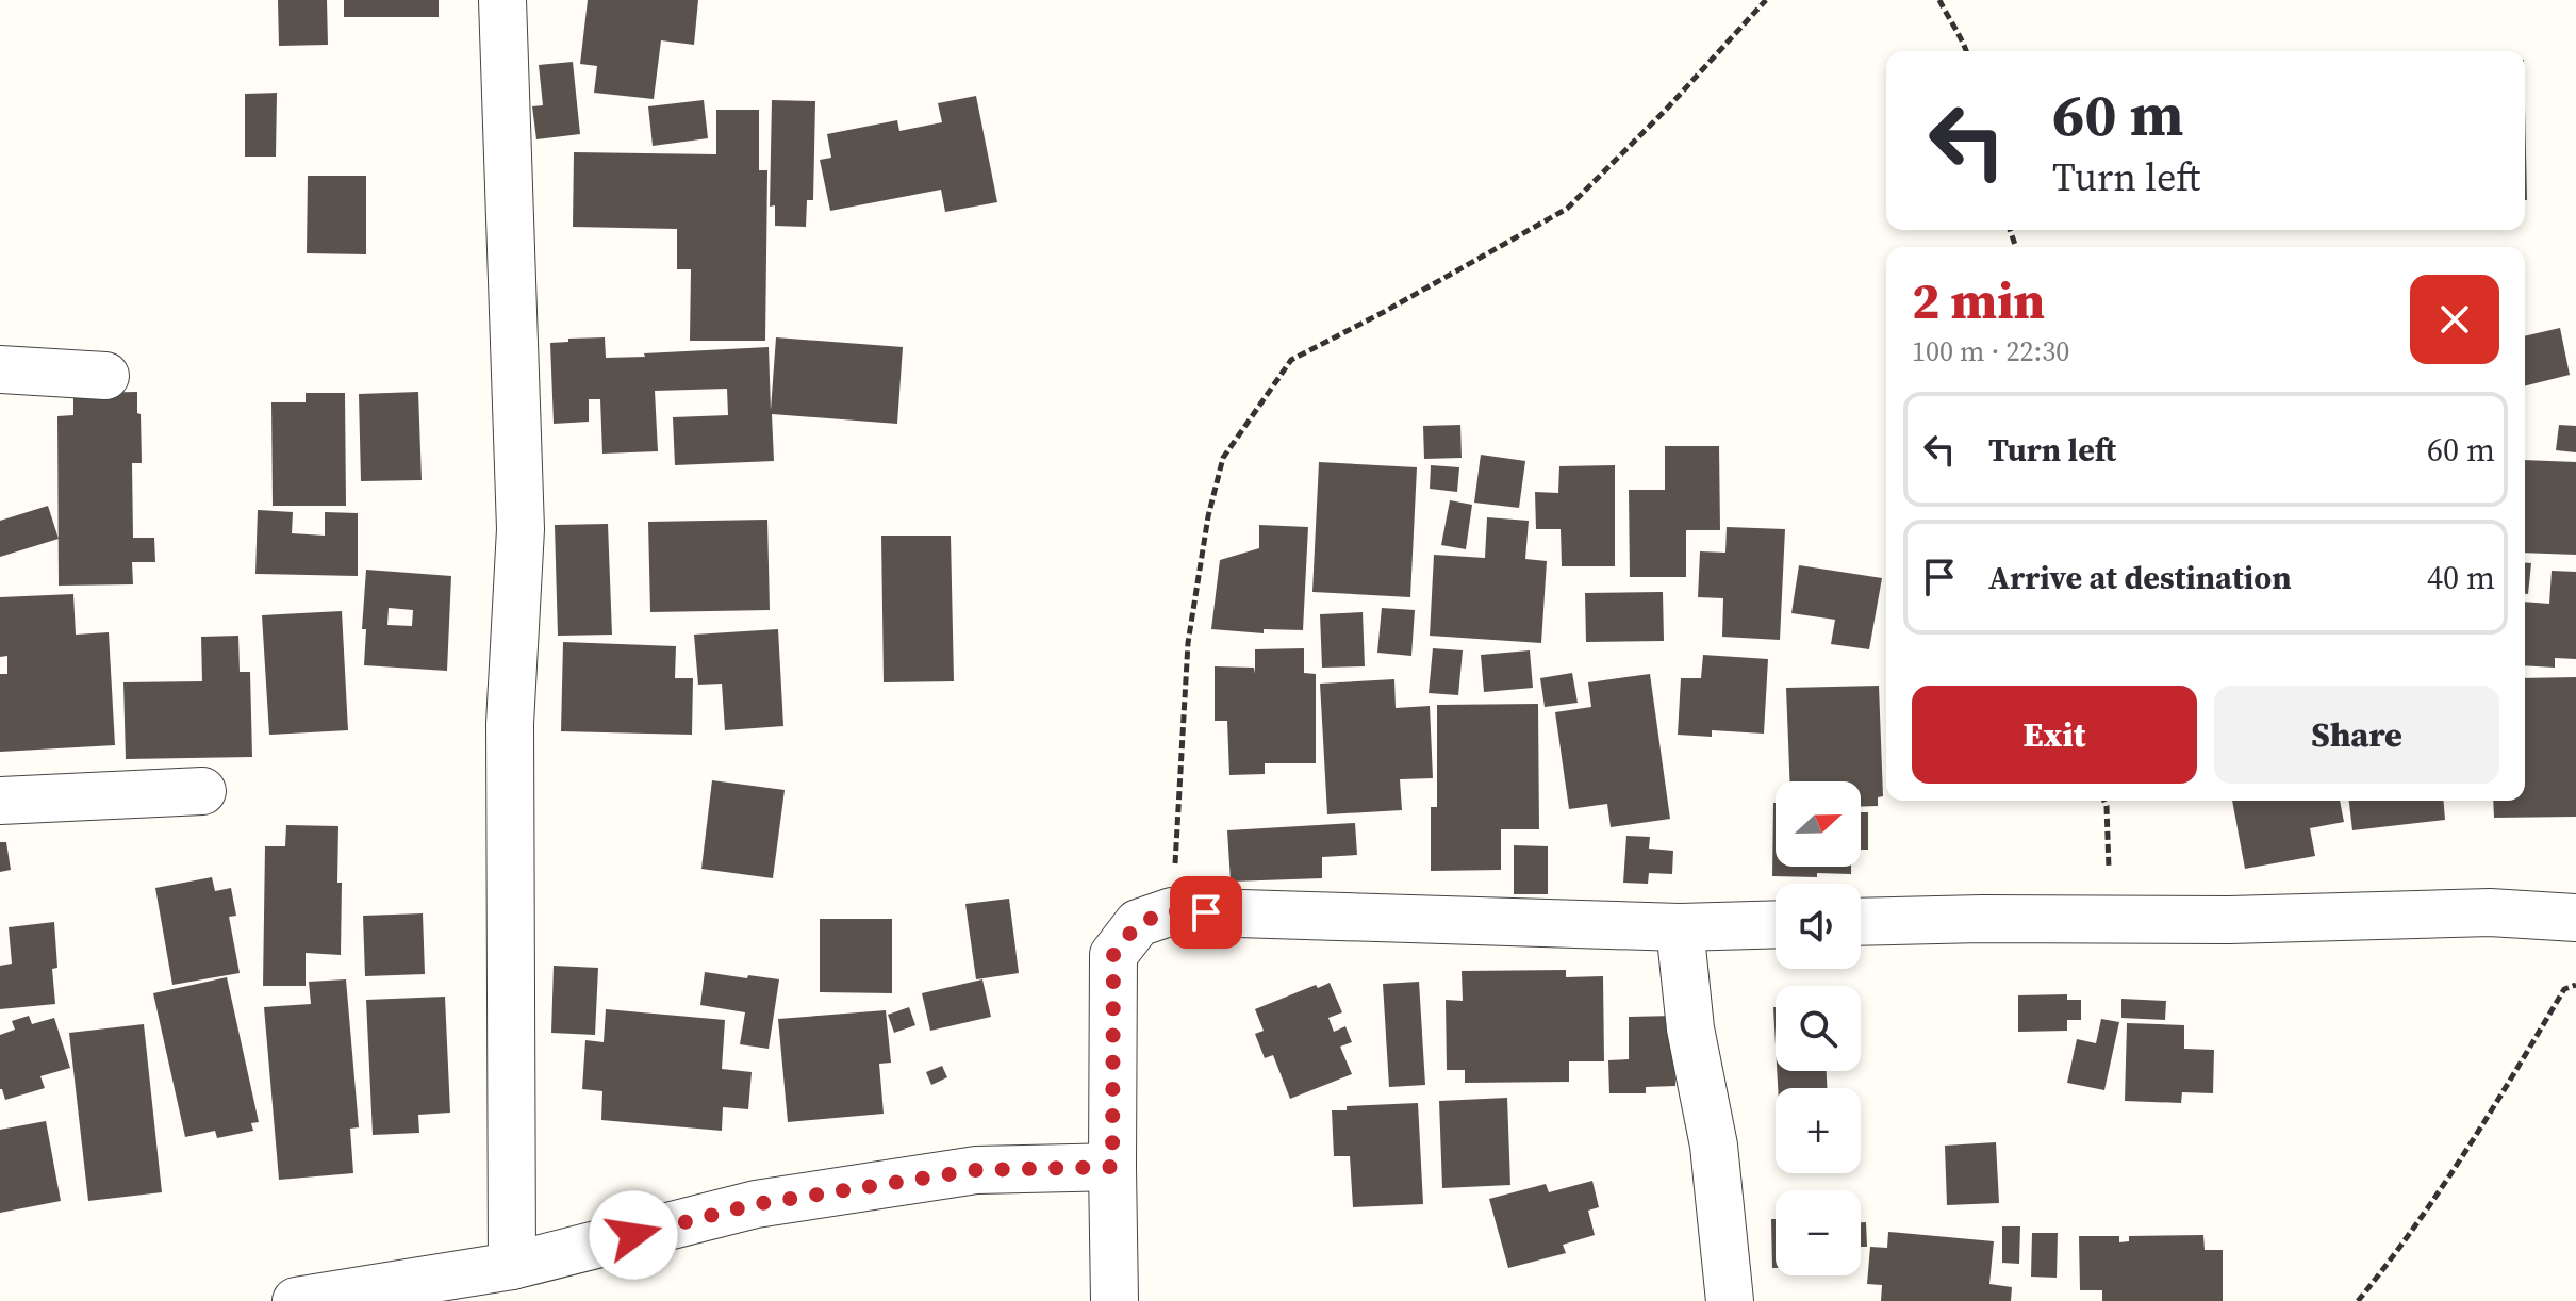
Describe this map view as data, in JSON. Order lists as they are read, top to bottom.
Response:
{
  "north": "right",
  "page": {
    "turn": ["60 m", "Turn left"],
    "heading": ["2 min", "100 m · 22:30"],
    "list": [
      {
        "name": "Turn left",
        "value": "60 m"
      },
      {
        "name": "Arrive at destination",
        "value": "40 m"
      }
    ],
    "buttons": ["Exit", "Share"],
    "map_buttons": ["+", "−"]
  }
}
